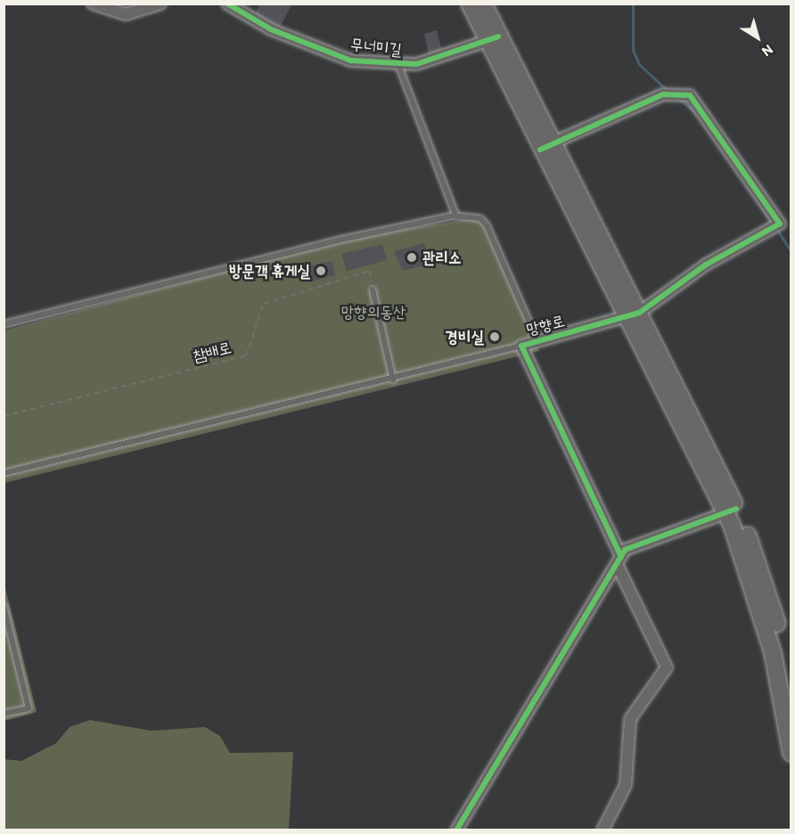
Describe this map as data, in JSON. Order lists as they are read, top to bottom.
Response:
{
  "streets": {
    "street": ["무너미길", "망향로"],
    "path": ["참배로"]
  },
  "parks": ["망향의동산"],
  "places": ["관리소", "방문객 휴게실", "경비실"],
  "north": "bottom right"
}
